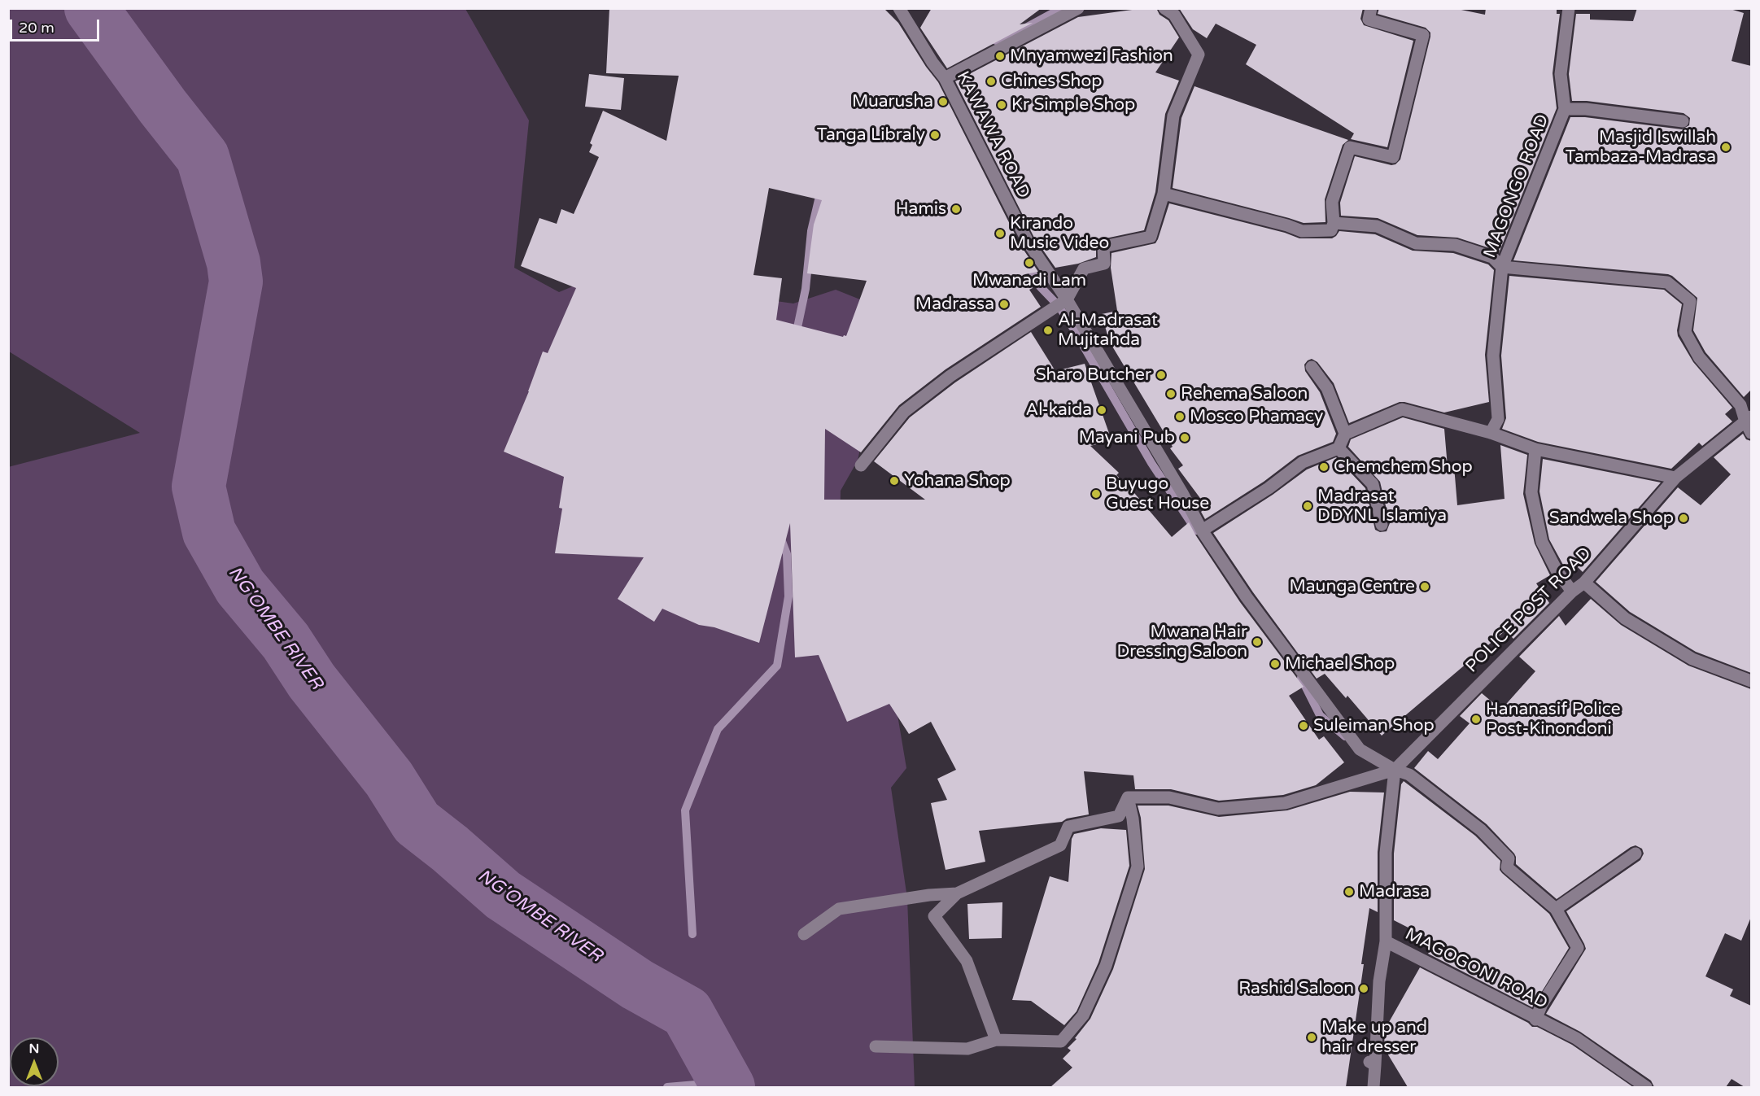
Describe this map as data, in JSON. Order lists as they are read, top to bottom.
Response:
{
  "streets": {
    "street": [
      "KAWAWA ROAD",
      "MAGONGO ROAD",
      "POLICE POST ROAD",
      "MAGOGONI ROAD"
    ]
  },
  "crossings": [
    ["KAWAWA ROAD", "POLICE POST ROAD"],
    ["KAWAWA ROAD", "MAGOGONI ROAD"],
    ["POLICE POST ROAD", "MAGOGONI ROAD"]
  ],
  "water": ["NG'OMBE RIVER"],
  "places": [
    "Mnyamwezi Fashion",
    "Chines Shop",
    "Muarusha",
    "Kr Simple Shop",
    "Tanga Libraly",
    "Masjid Iswillah Tambaza-Madrasa",
    "Hamis",
    "Kirando Music Video",
    "Mwanadi Lam",
    "Madrassa",
    "Al-Madrasat Mujitahda",
    "Sharo Butcher",
    "Rehema Saloon",
    "Al-kaida",
    "Mosco Phamacy",
    "Mayani Pub",
    "Chemchem Shop",
    "Yohana Shop",
    "Buyugo Guest House",
    "Madrasat DDYNL Islamiya",
    "Sandwela Shop",
    "Maunga Centre",
    "Mwana Hair Dressing Saloon",
    "Michael Shop",
    "Hananasif Police Post-Kinondoni",
    "Suleiman Shop",
    "Madrasa",
    "Rashid Saloon",
    "Make up and hair dresser"
  ],
  "scale_bar": "20 m",
  "north": "top"
}
